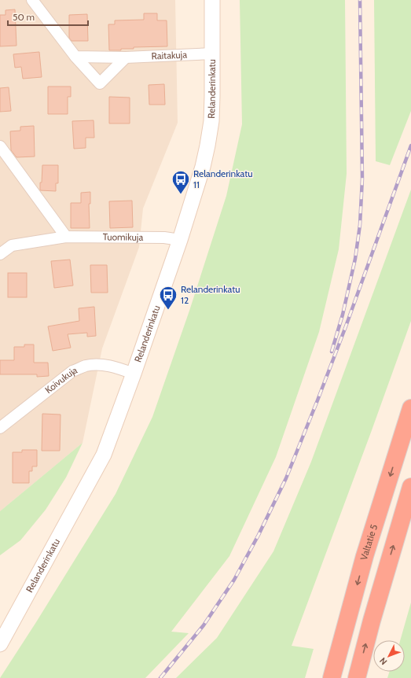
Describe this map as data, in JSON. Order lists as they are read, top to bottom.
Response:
{
  "streets": {
    "highway": ["Valtatie 5"],
    "main road": ["Relanderinkatu"],
    "street": ["Raitakuja", "Tuomikuja", "Koivukuja"]
  },
  "crossings": [
    ["Raitakuja", "Relanderinkatu"],
    ["Relanderinkatu", "Tuomikuja"],
    ["Relanderinkatu", "Koivukuja"]
  ],
  "places": {
    "bus stop": ["Relanderinkatu 11", "Relanderinkatu 12"]
  },
  "scale_bar": "50 m",
  "north": "bottom left"
}
